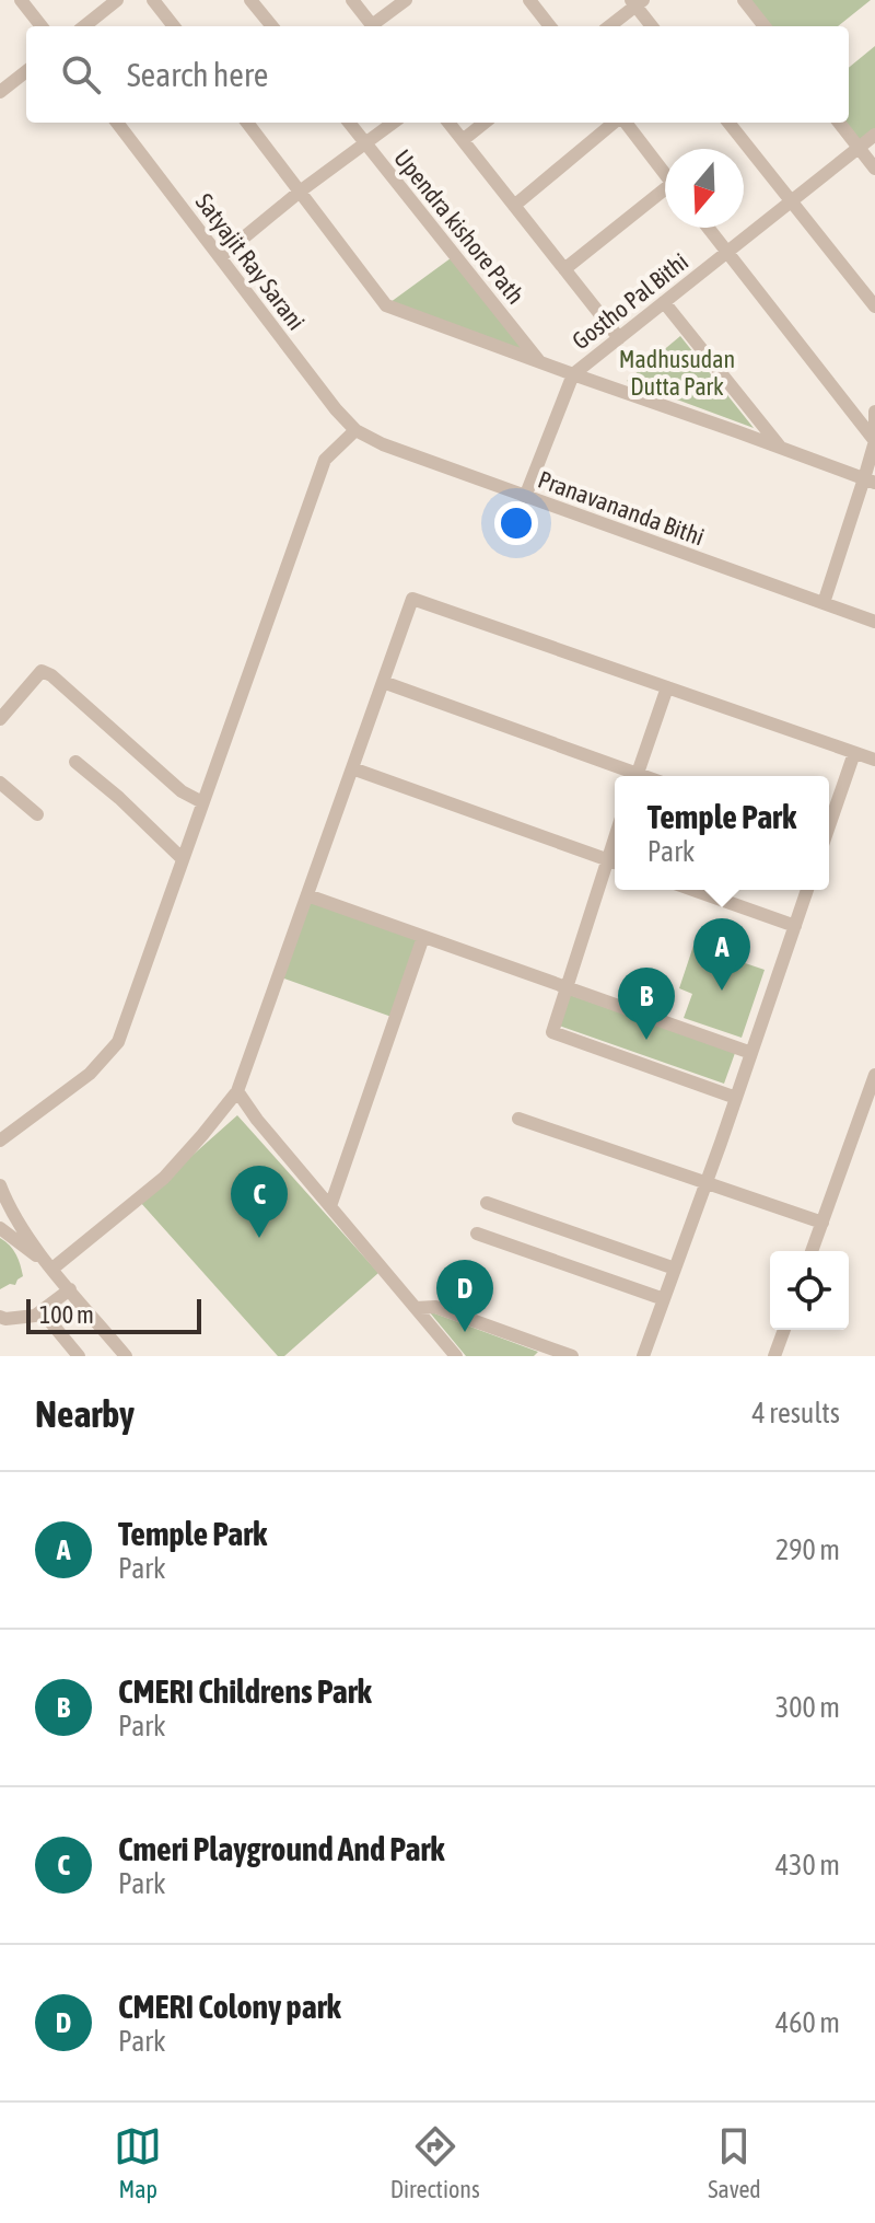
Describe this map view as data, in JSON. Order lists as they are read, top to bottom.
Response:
{
  "streets": {
    "street": [
      "Upendra kishore Path",
      "Satyajit Ray Sarani",
      "Gostho Pal Bithi",
      "Pranavananda Bithi"
    ]
  },
  "crossings": [
    ["Satyajit Ray Sarani", "Pranavananda Bithi"],
    ["Gostho Pal Bithi", "Pranavananda Bithi"]
  ],
  "parks": ["Madhusudan Dutta Park"],
  "scale_bar": "100 m",
  "north": "bottom",
  "page": {
    "search": "Search here",
    "popup": ["Temple Park", "Park"],
    "pins": [
      "A",
      "B",
      "C",
      "D"
    ],
    "scale": "100 m",
    "heading": ["Nearby", "4 results"],
    "list": [
      {
        "mark": "A",
        "name": "Temple Park",
        "note": "Park",
        "value": "290 m"
      },
      {
        "mark": "B",
        "name": "CMERI Childrens Park",
        "note": "Park",
        "value": "300 m"
      },
      {
        "mark": "C",
        "name": "Cmeri Playground And Park",
        "note": "Park",
        "value": "430 m"
      },
      {
        "mark": "D",
        "name": "CMERI Colony park",
        "note": "Park",
        "value": "460 m"
      }
    ],
    "nav": ["Map", "Directions", "Saved"]
  }
}
